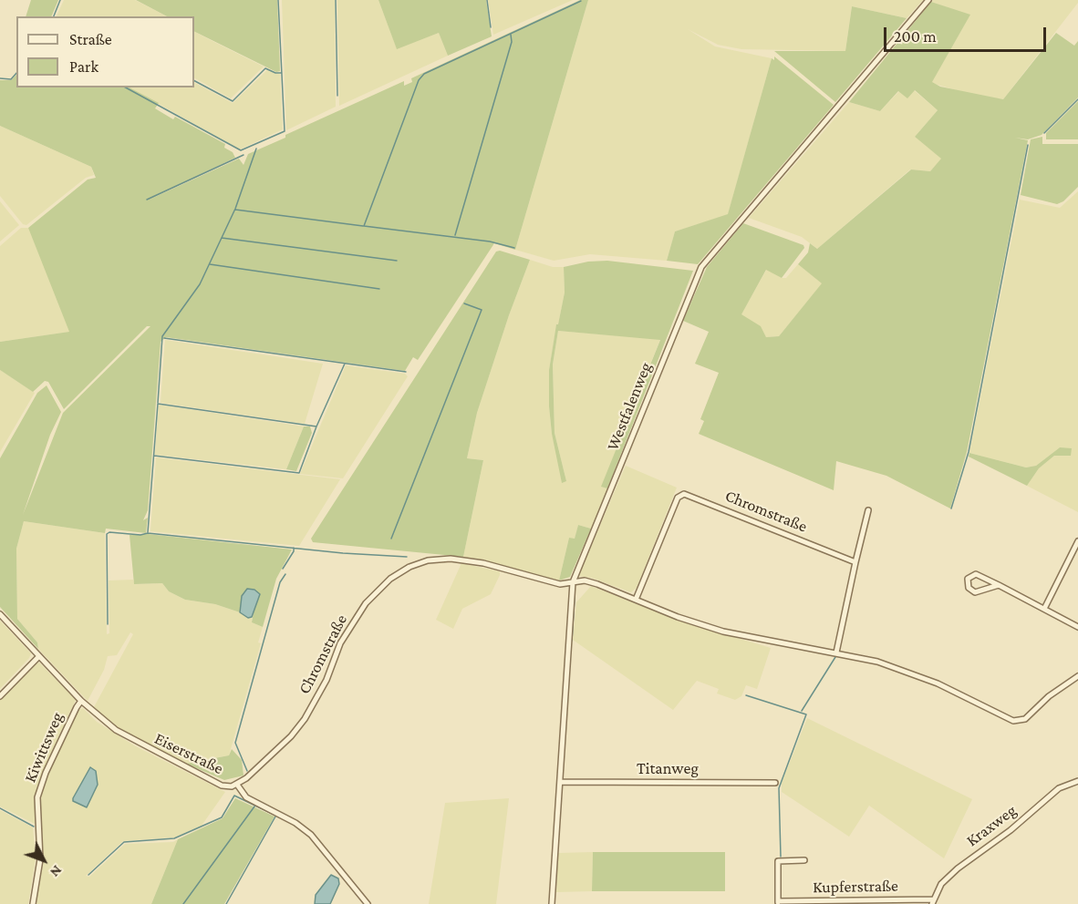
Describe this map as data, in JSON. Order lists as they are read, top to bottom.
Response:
{
  "streets": {
    "street": [
      "Westfalenweg",
      "Chromstraße",
      "Kiwittsweg",
      "Eiserstraße",
      "Titanweg",
      "Kraxweg",
      "Kupferstraße"
    ]
  },
  "crossings": [
    ["Westfalenweg", "Chromstraße"],
    ["Westfalenweg", "Titanweg"],
    ["Chromstraße", "Eiserstraße"],
    ["Kiwittsweg", "Eiserstraße"],
    ["Kraxweg", "Kupferstraße"]
  ],
  "legend": ["Straße", "Park"],
  "scale_bar": "200 m",
  "north": "bottom right"
}
